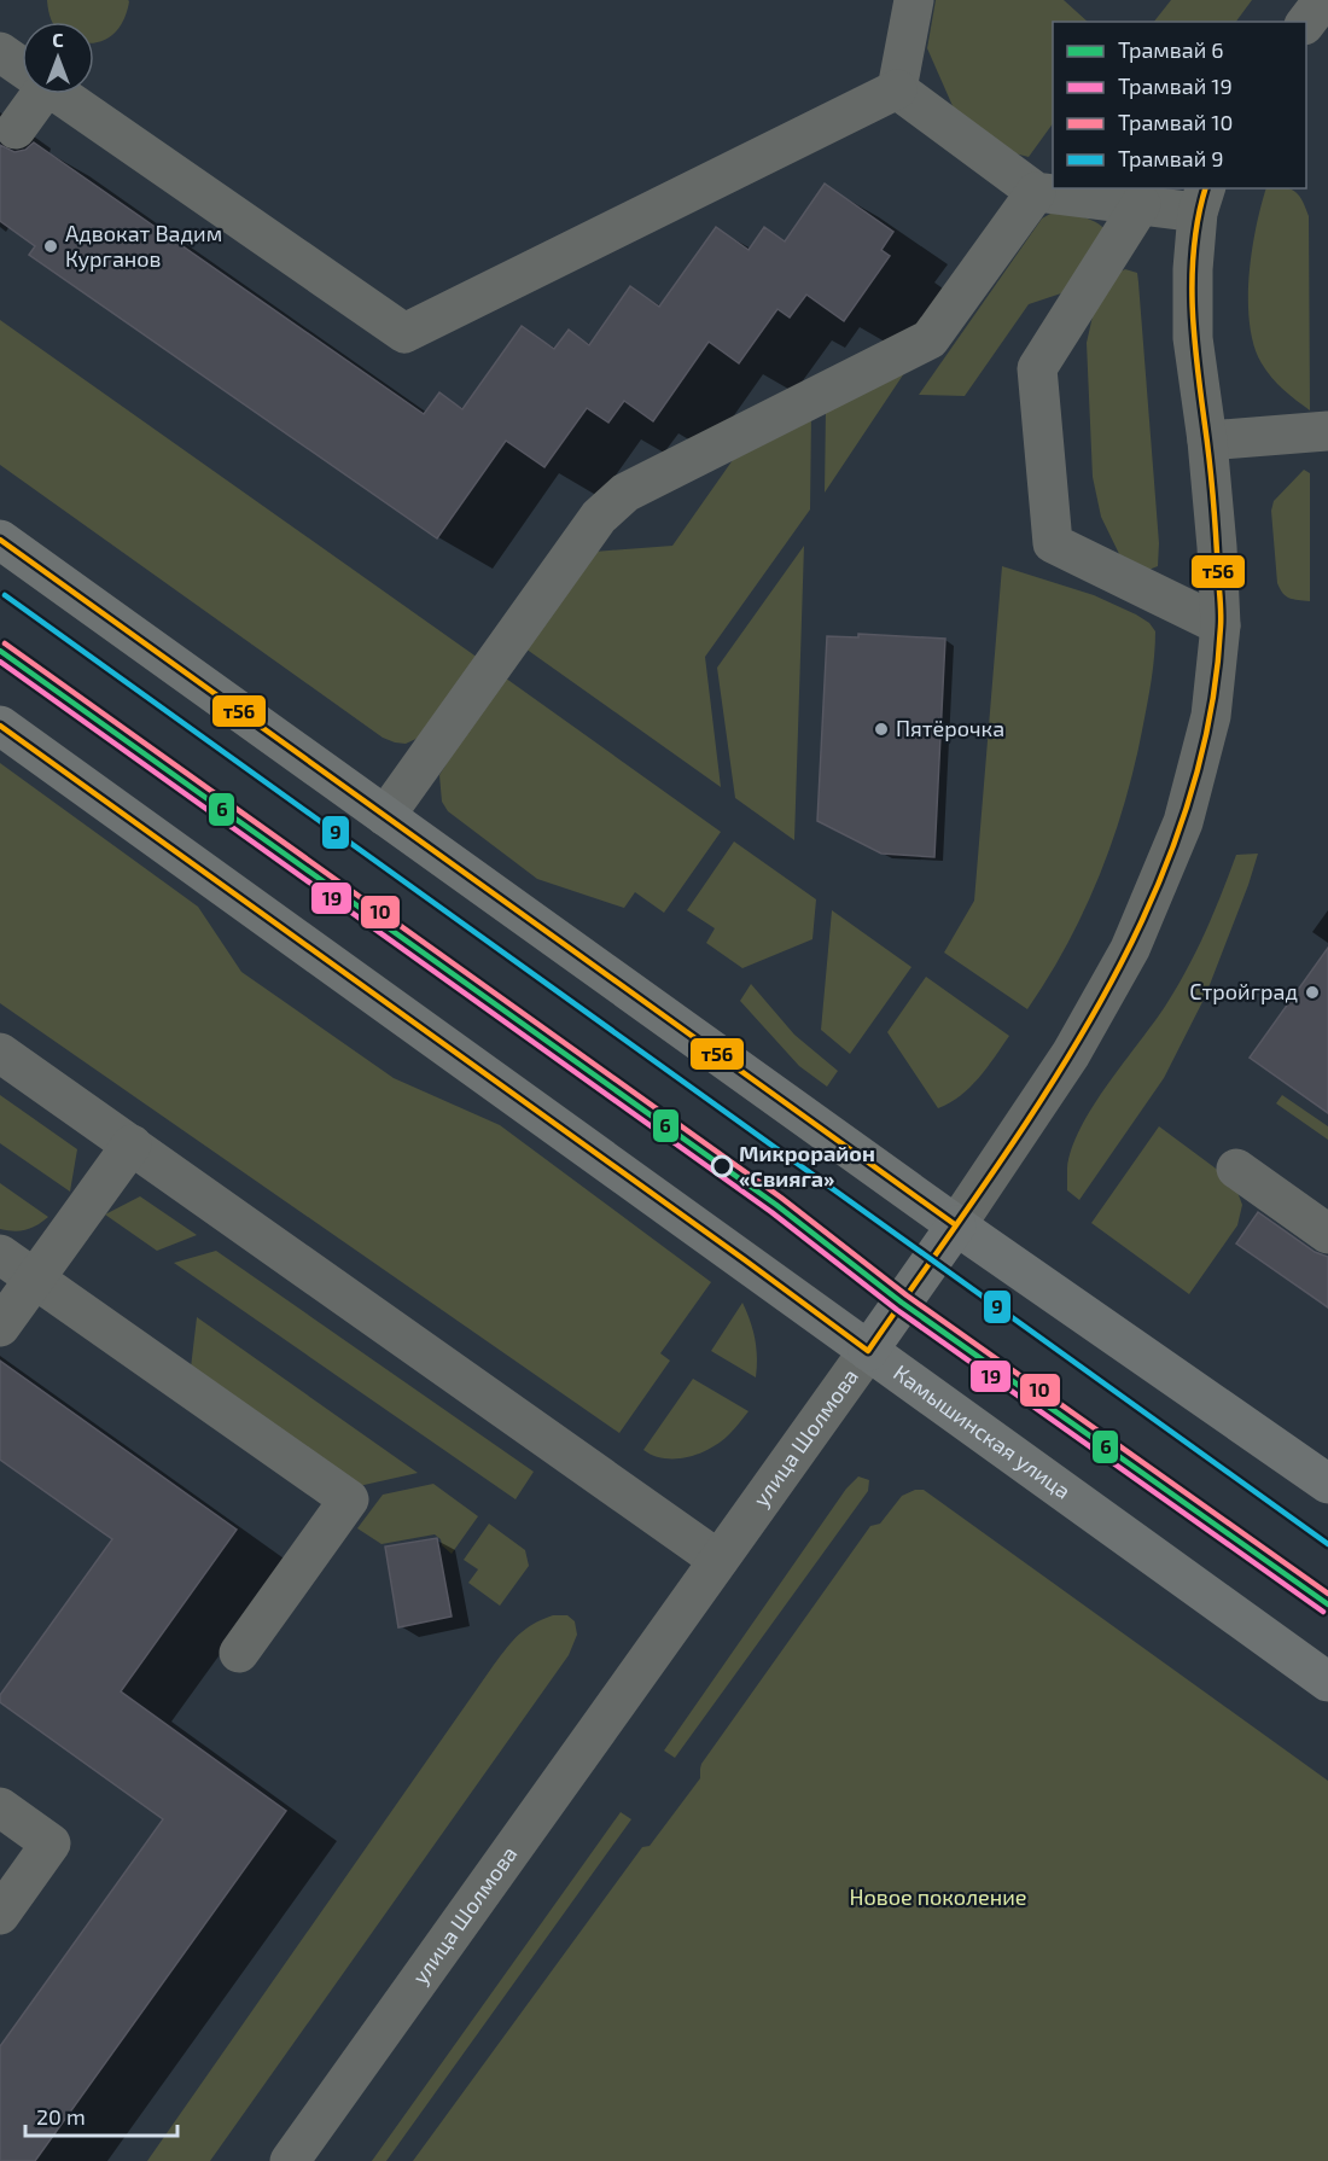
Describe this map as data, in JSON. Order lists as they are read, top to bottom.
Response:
{
  "streets": {
    "main road": ["Камышинская улица", "улица Шолмова"]
  },
  "crossings": [
    ["Камышинская улица", "улица Шолмова"]
  ],
  "parks": ["Новое поколение"],
  "places": [
    "Адвокат Вадим Курганов",
    "Пятёрочка",
    "Стройград",
    "Микрорайон «Свияга»"
  ],
  "lines": [
    "transit line т56",
    "tram line 9",
    "tram line 10",
    "tram line 6",
    "tram line 19"
  ],
  "legend": [
    "Трамвай 6",
    "Трамвай 19",
    "Трамвай 10",
    "Трамвай 9"
  ],
  "scale_bar": "20 m",
  "north": "top"
}
